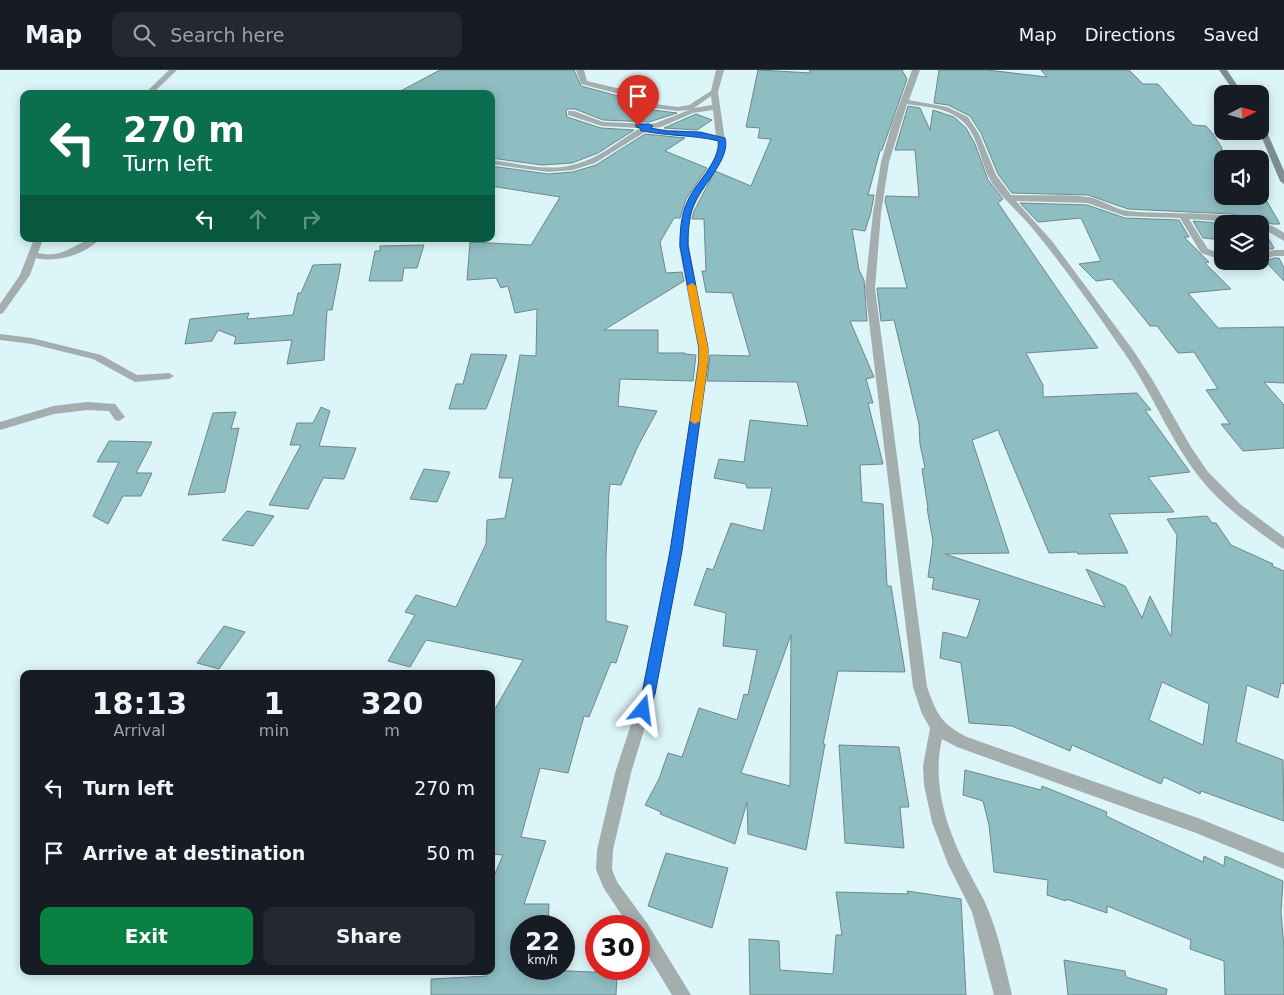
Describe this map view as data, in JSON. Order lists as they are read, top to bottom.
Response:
{
  "north": "right",
  "page": {
    "header": "Map",
    "search": "Search here",
    "nav": ["Map", "Directions", "Saved"],
    "turn": ["270 m", "Turn left"],
    "eta": [
      "18:13",
      "Arrival",
      "1",
      "min",
      "320",
      "m"
    ],
    "list": [
      {
        "name": "Turn left",
        "value": "270 m"
      },
      {
        "name": "Arrive at destination",
        "value": "50 m"
      }
    ],
    "buttons": ["Exit", "Share"],
    "speed": "22 km/h",
    "limit": "30"
  }
}
